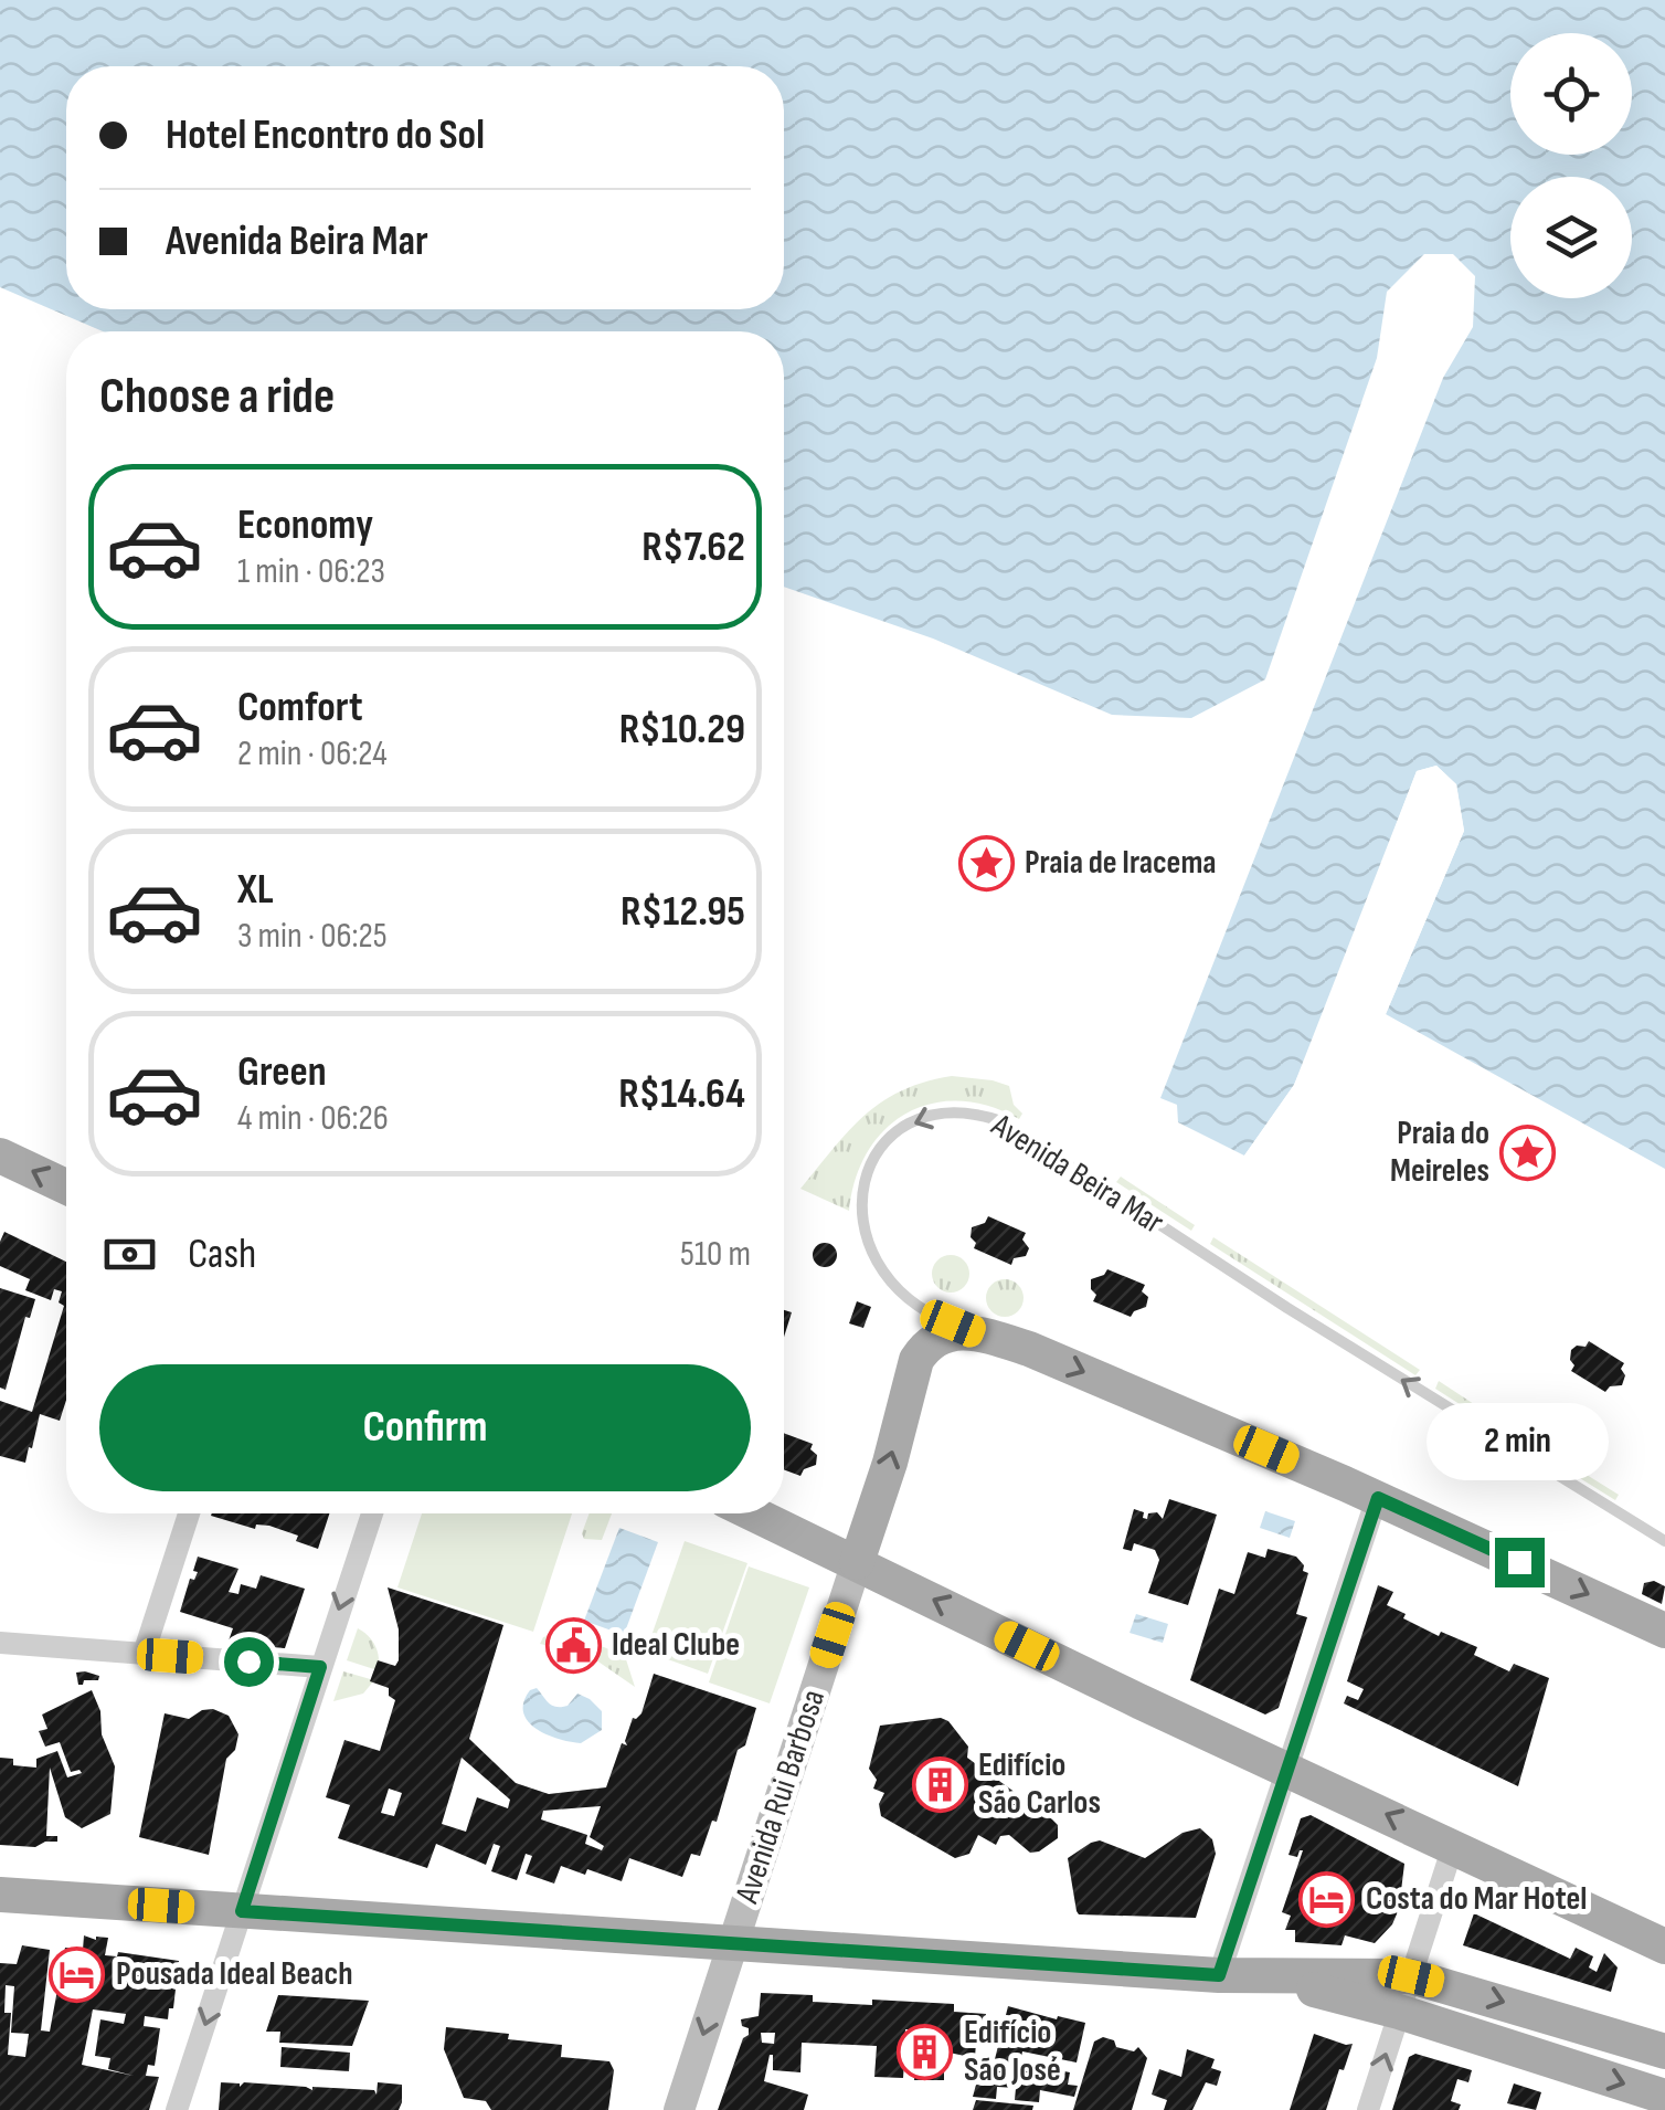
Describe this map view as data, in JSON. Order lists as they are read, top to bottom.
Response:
{
  "streets": {
    "main road": ["Avenida Beira Mar", "Avenida Rui Barbosa"]
  },
  "crossings": [
    ["Avenida Beira Mar", "Avenida Rui Barbosa"]
  ],
  "places": {
    "place": ["Praia de Iracema", "Praia do Meireles"],
    "public building": ["Ideal Clube"],
    "building": ["Edifício São Carlos", "Edifício São José"],
    "hotel": ["Costa do Mar Hotel", "Pousada Ideal Beach"]
  },
  "page": {
    "banner": ["Hotel Encontro do Sol", "Avenida Beira Mar"],
    "heading": "Choose a ride",
    "list": [
      {
        "name": "Economy",
        "note": "1 min · 06:23",
        "value": "R$7.62"
      },
      {
        "name": "Comfort",
        "note": "2 min · 06:24",
        "value": "R$10.29"
      },
      {
        "name": "XL",
        "note": "3 min · 06:25",
        "value": "R$12.95"
      },
      {
        "name": "Green",
        "note": "4 min · 06:26",
        "value": "R$14.64"
      }
    ],
    "pay": ["Cash", "510 m"],
    "buttons": "Confirm",
    "bubble": "2 min"
  }
}
